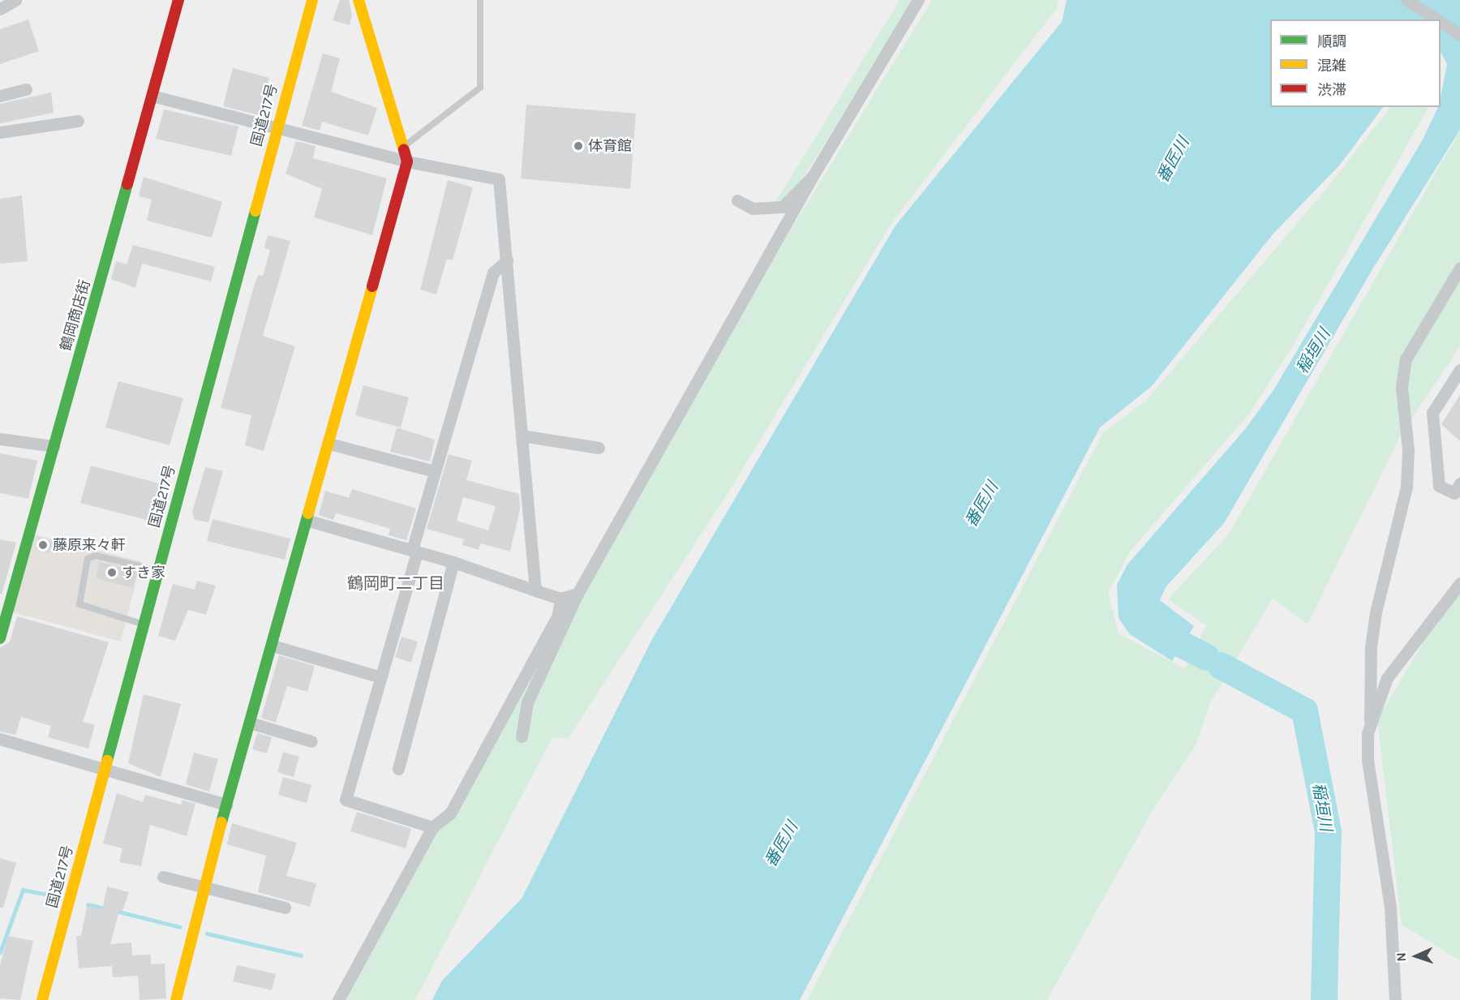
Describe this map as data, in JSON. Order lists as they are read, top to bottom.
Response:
{
  "streets": {
    "main road": ["国道217号", "鶴岡商店街"]
  },
  "districts": ["鶴岡町二丁目"],
  "water": ["番匠川", "稲垣川"],
  "places": ["体育館", "藤原来々軒", "すき家"],
  "legend": ["順調", "混雑", "渋滞"],
  "north": "left"
}
